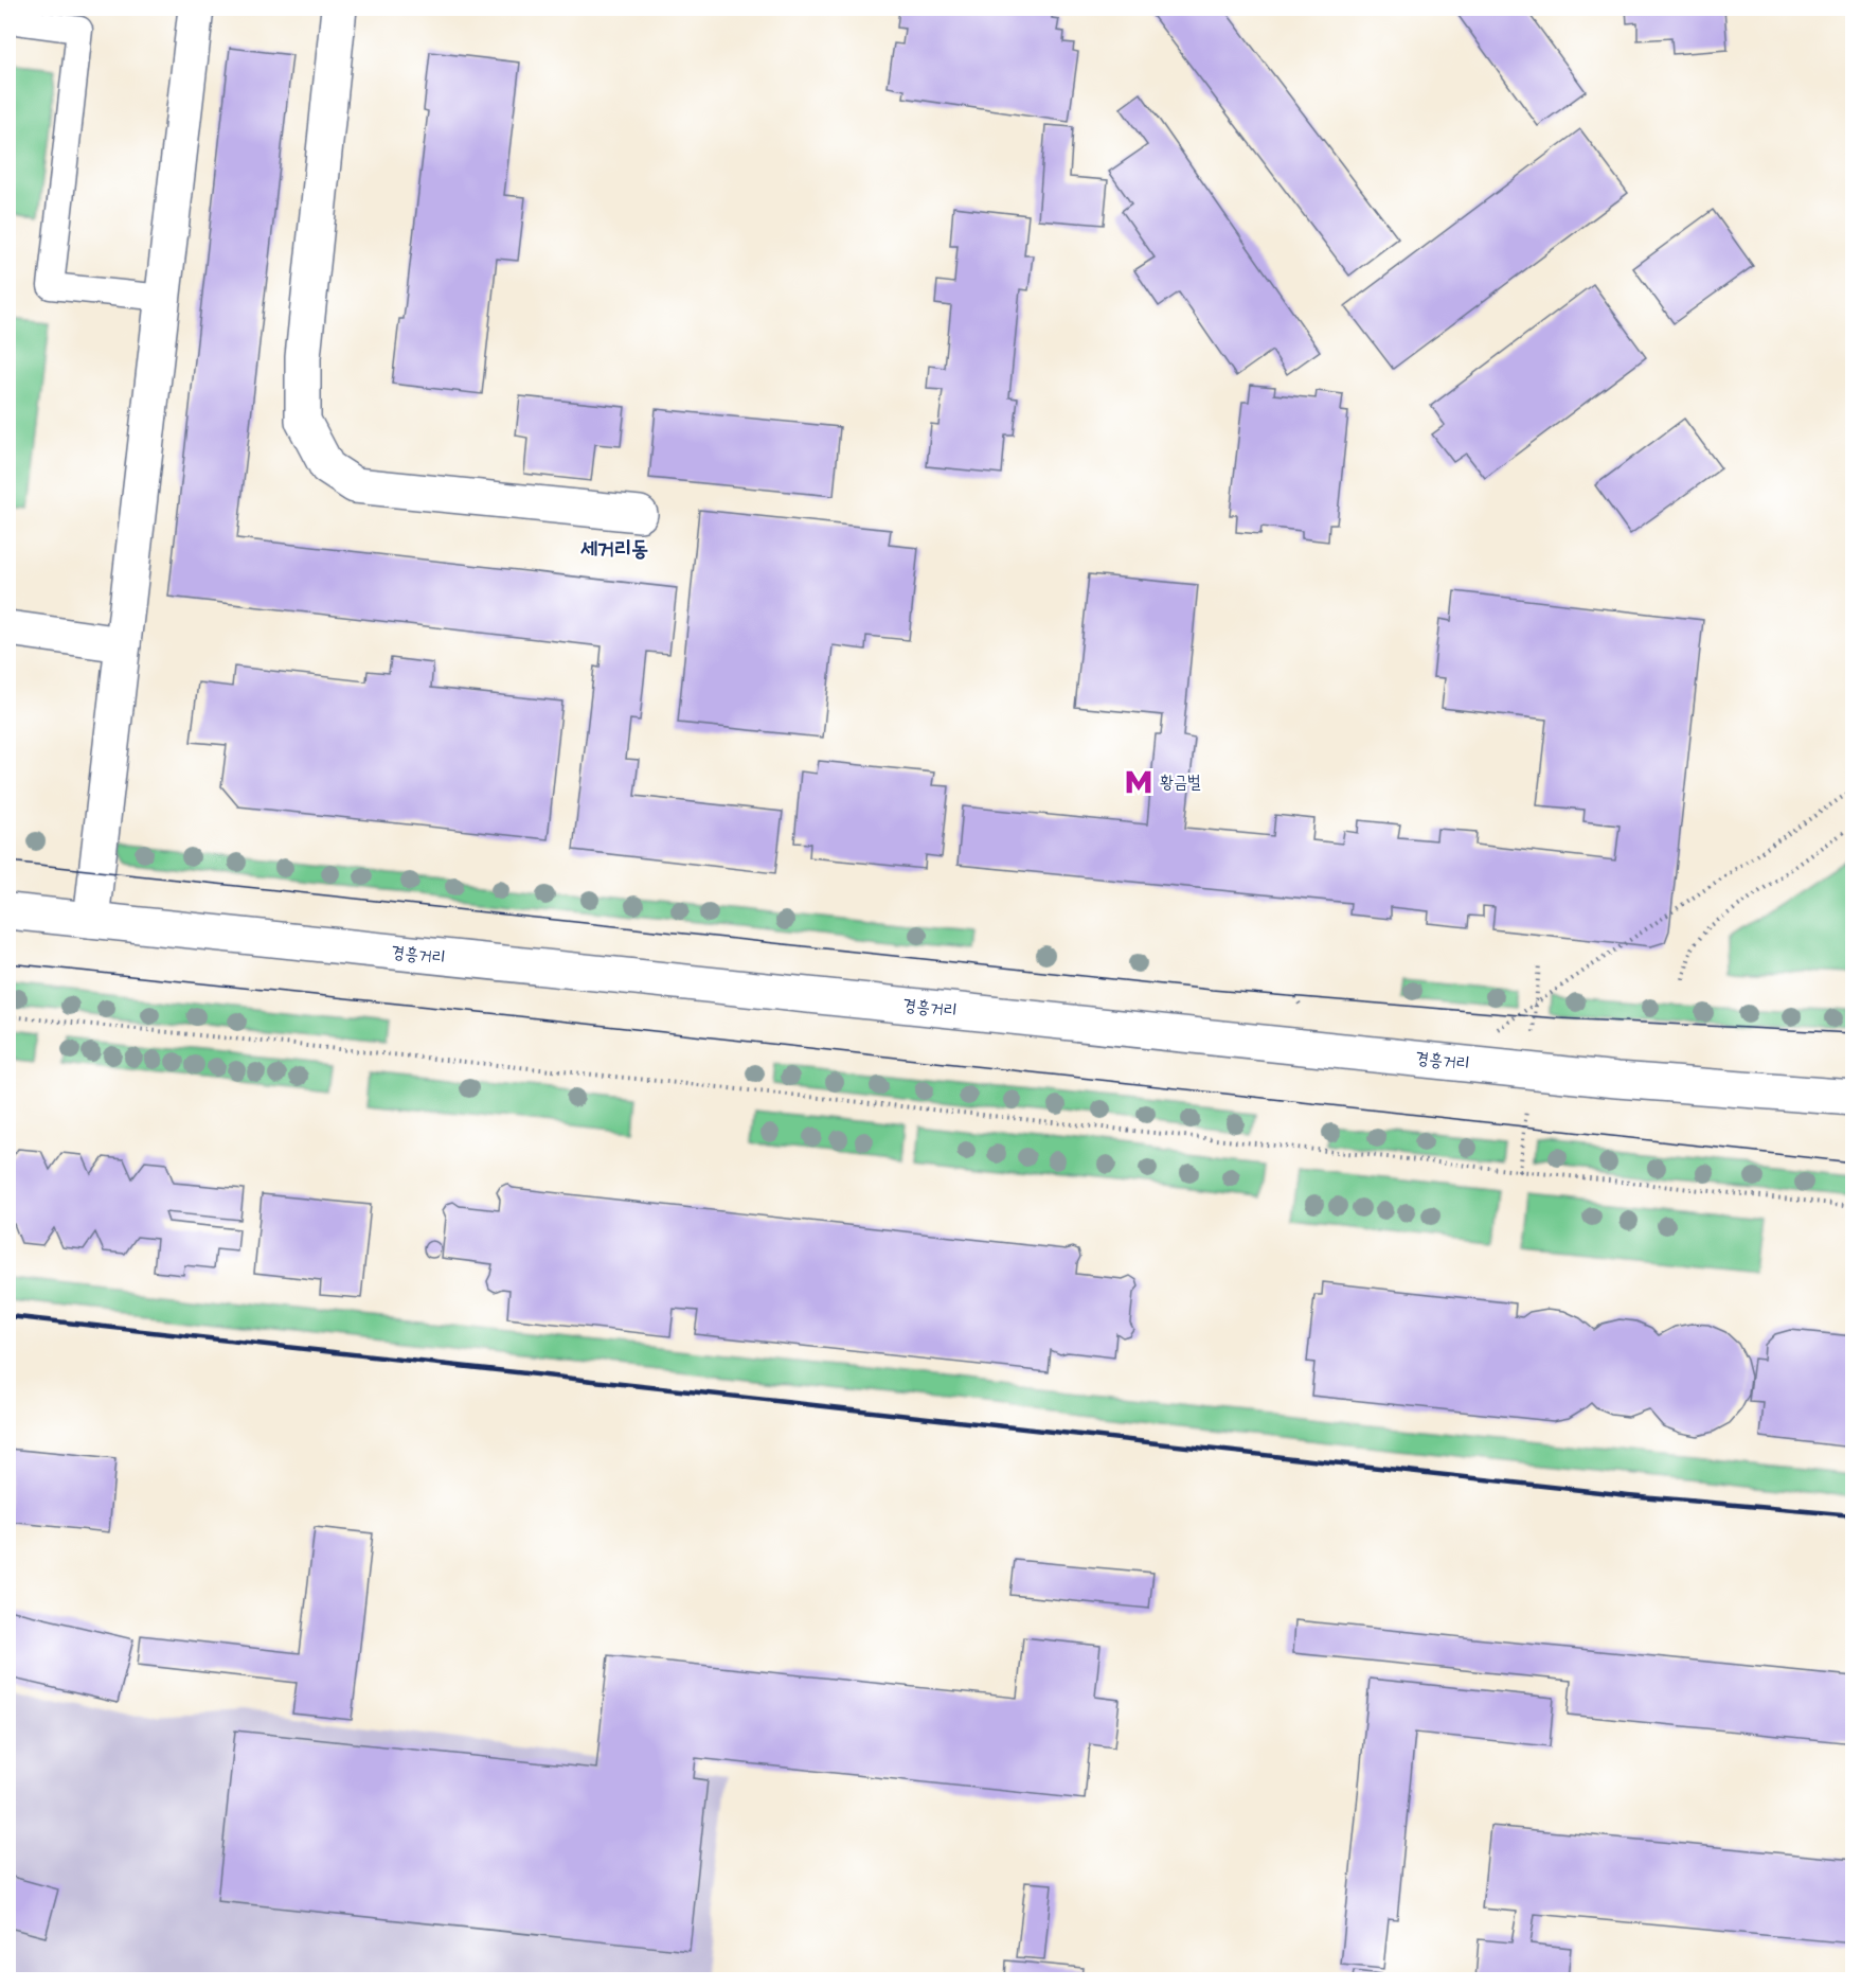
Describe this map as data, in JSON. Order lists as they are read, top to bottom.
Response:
{
  "streets": {
    "main road": ["경흥거리"]
  },
  "districts": ["세거리동"],
  "places": {
    "metro station": ["황금벌"]
  }
}
